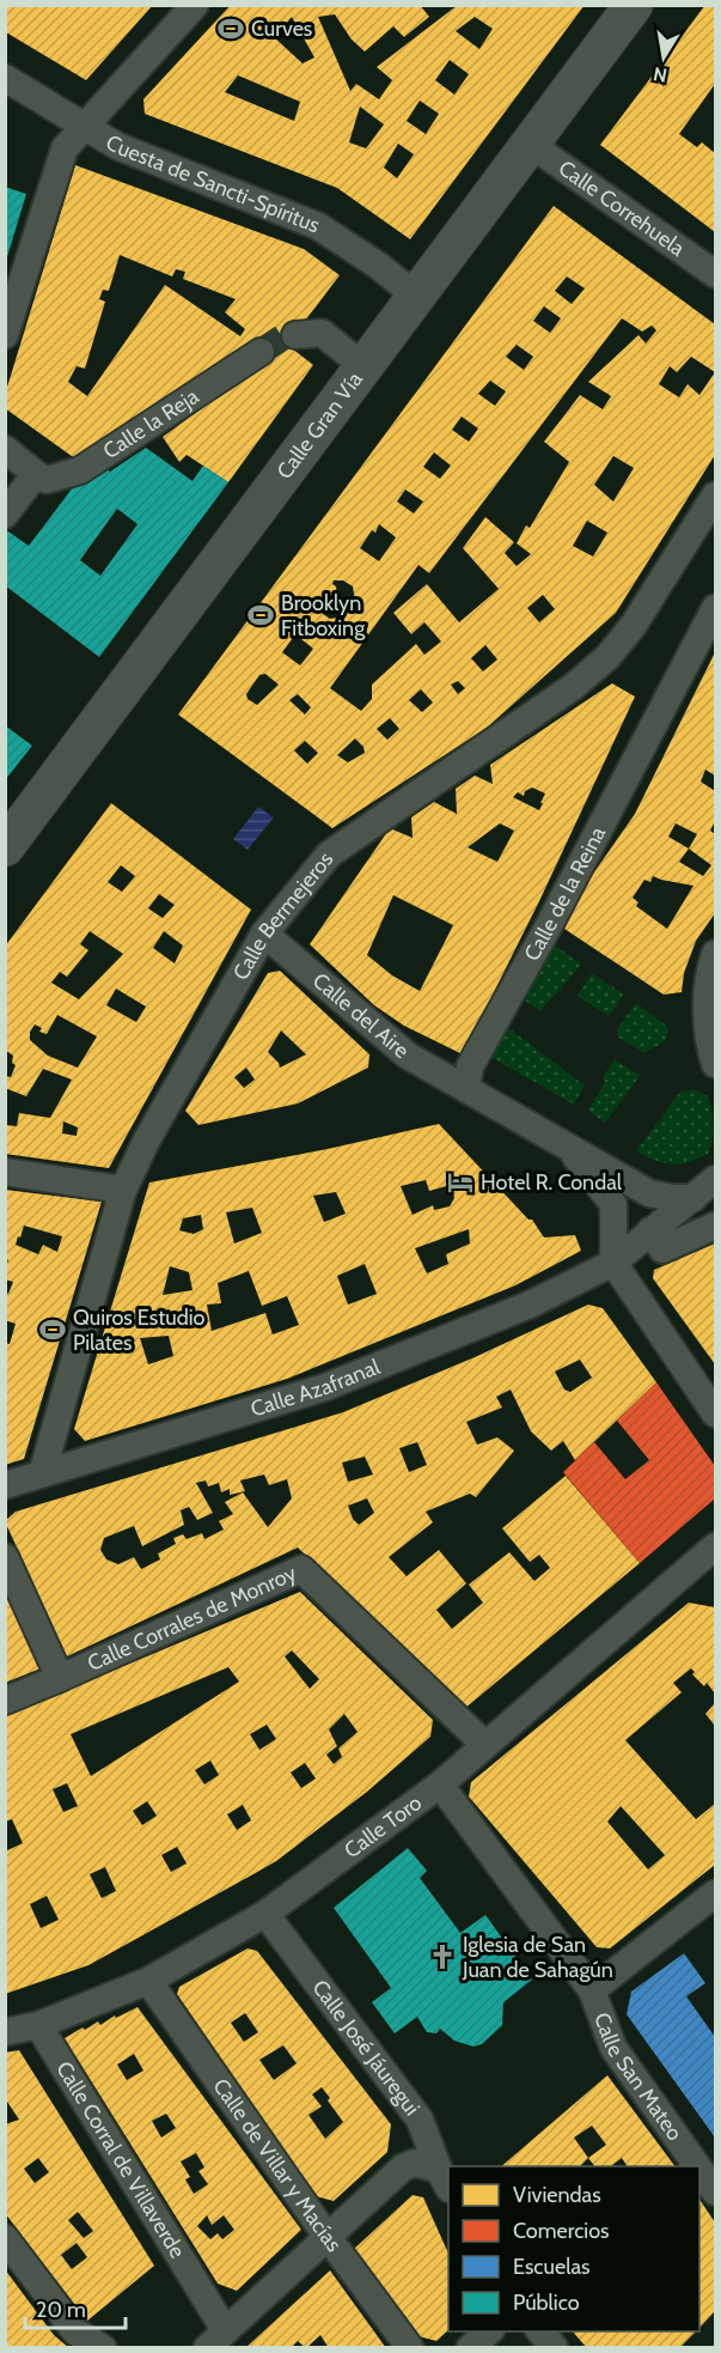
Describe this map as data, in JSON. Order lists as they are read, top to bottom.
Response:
{
  "streets": {
    "main road": ["Calle Gran Vía"],
    "street": [
      "Cuesta de Sancti-Spíritus",
      "Calle Correhuela",
      "Calle la Reja",
      "Calle de la Reina",
      "Calle Bermejeros",
      "Calle del Aire",
      "Calle Azafranal",
      "Calle Corrales de Monroy",
      "Calle Toro",
      "Calle José Jáuregui",
      "Calle San Mateo",
      "Calle Corral de Villaverde",
      "Calle de Villar y Macías"
    ]
  },
  "crossings": [
    ["Cuesta de Sancti-Spíritus", "Calle Gran Vía"],
    ["Calle Correhuela", "Calle Gran Vía"],
    ["Calle de la Reina", "Calle del Aire"],
    ["Calle Bermejeros", "Calle del Aire"],
    ["Calle Bermejeros", "Calle Azafranal"],
    ["Calle del Aire", "Calle Azafranal"],
    ["Calle Corrales de Monroy", "Calle Toro"],
    ["Calle Toro", "Calle José Jáuregui"],
    ["Calle Toro", "Calle San Mateo"],
    ["Calle Toro", "Calle Corral de Villaverde"],
    ["Calle Toro", "Calle de Villar y Macías"]
  ],
  "places": {
    "sports": ["Curves", "Brooklyn Fitboxing", "Quiros Estudio Pilates"],
    "hotel": ["Hotel R. Condal"],
    "church": ["Iglesia de San Juan de Sahagún"]
  },
  "legend": [
    "Viviendas",
    "Comercios",
    "Escuelas",
    "Público"
  ],
  "scale_bar": "20 m",
  "north": "bottom"
}
